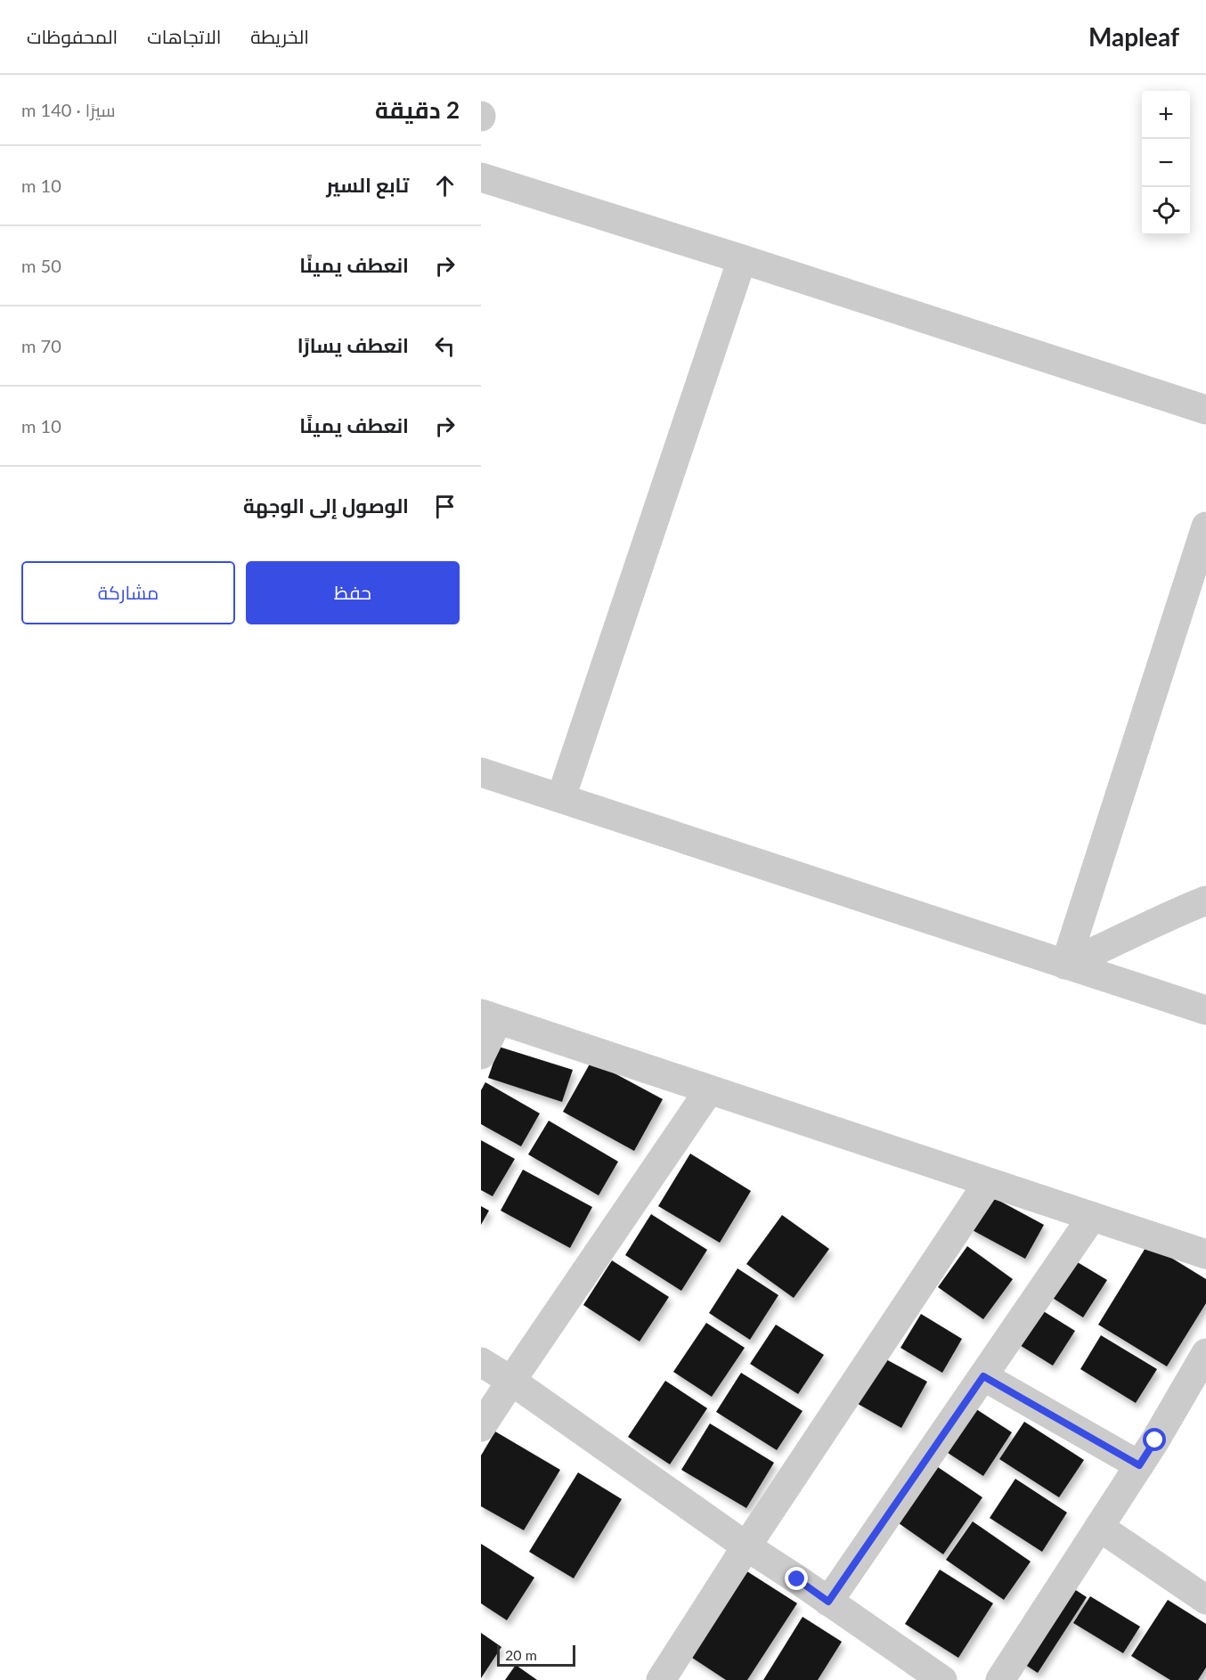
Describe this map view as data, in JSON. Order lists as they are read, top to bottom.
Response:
{
  "scale_bar": "20 m",
  "page": {
    "header": "Mapleaf",
    "nav": ["الخريطة", "الاتجاهات", "المحفوظات"],
    "heading": ["2 دقيقة", "سيرًا · 140 m"],
    "map_buttons": ["+", "−"],
    "list": [
      ["تابع السير", "10 m"],
      ["انعطف يمينًا", "50 m"],
      ["انعطف يسارًا", "70 m"],
      ["انعطف يمينًا", "10 m"],
      "الوصول إلى الوجهة"
    ],
    "buttons": ["حفظ", "مشاركة"],
    "scale": "20 m"
  }
}
